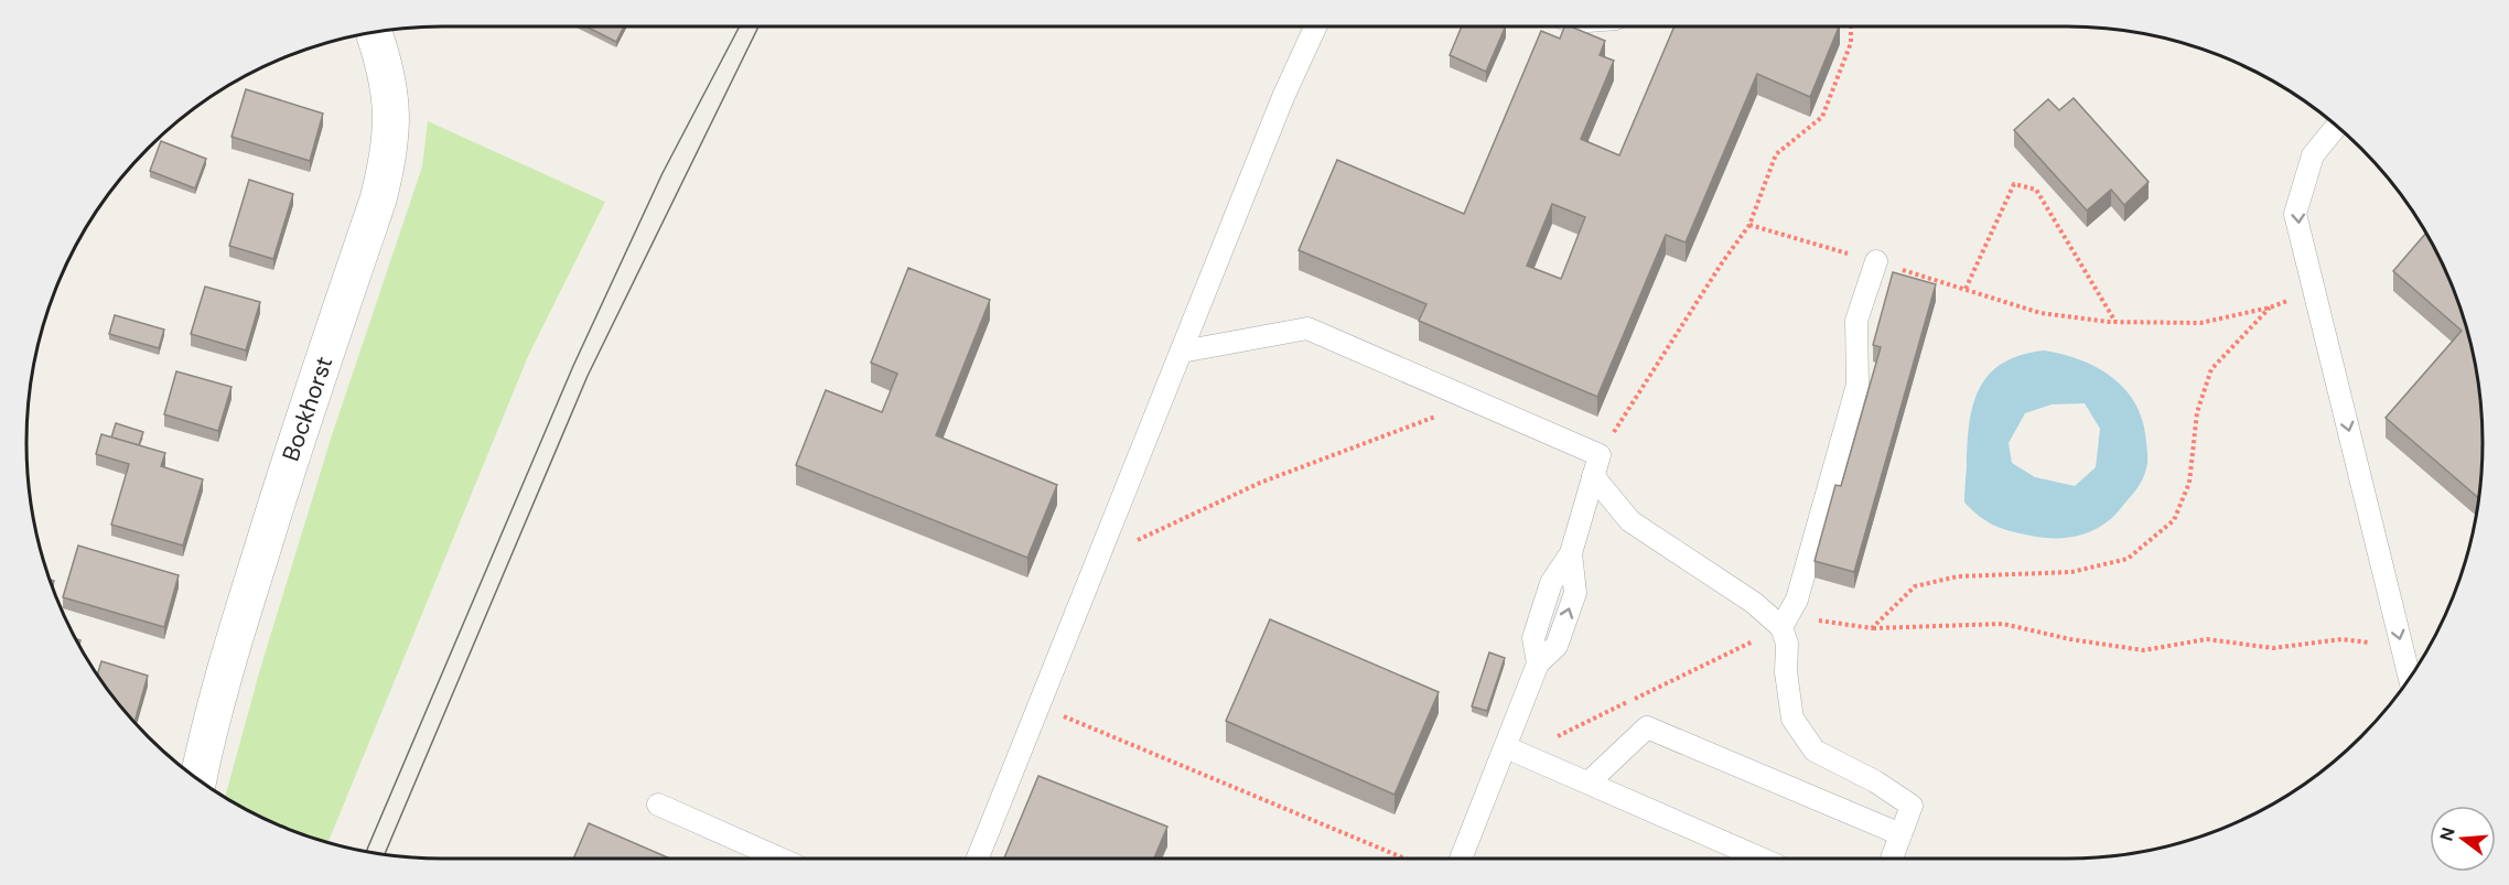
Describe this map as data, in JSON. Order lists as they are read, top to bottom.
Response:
{
  "streets": {
    "street": ["Bockhorst"]
  },
  "north": "left"
}
